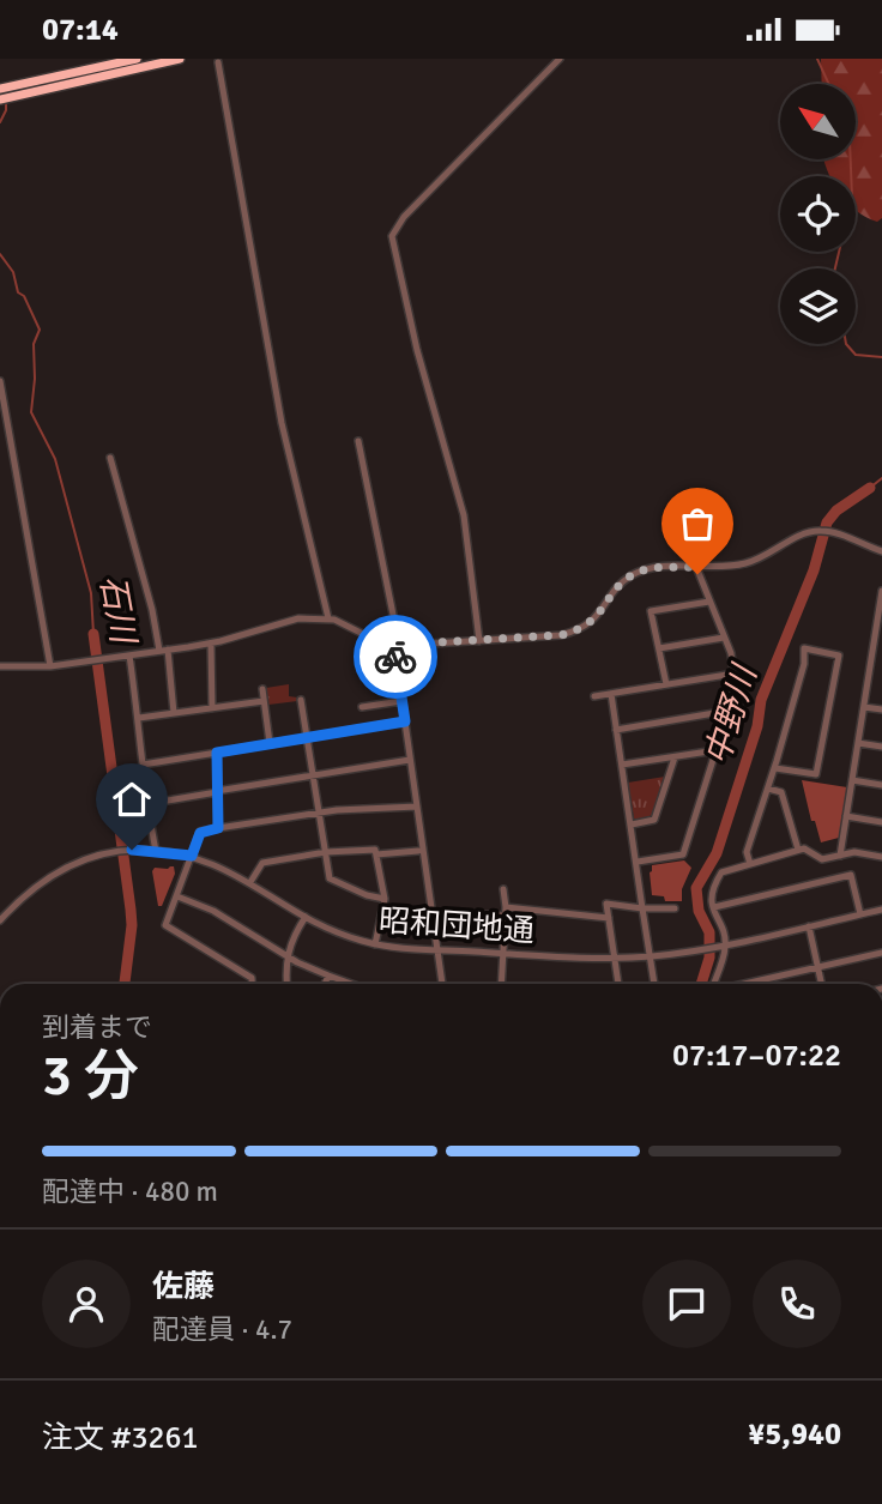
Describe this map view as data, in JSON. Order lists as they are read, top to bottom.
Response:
{
  "streets": {
    "street": ["昭和団地通"]
  },
  "water": ["石川", "中野川"],
  "north": "top left",
  "page": {
    "status": "07:14",
    "heading": ["3 分", "到着まで", "07:17–07:22"],
    "panel": [
      "佐藤",
      "配達員 · 4.7",
      "注文 #3261",
      "¥5,940"
    ],
    "bar": "配達中 · 480 m"
  }
}
